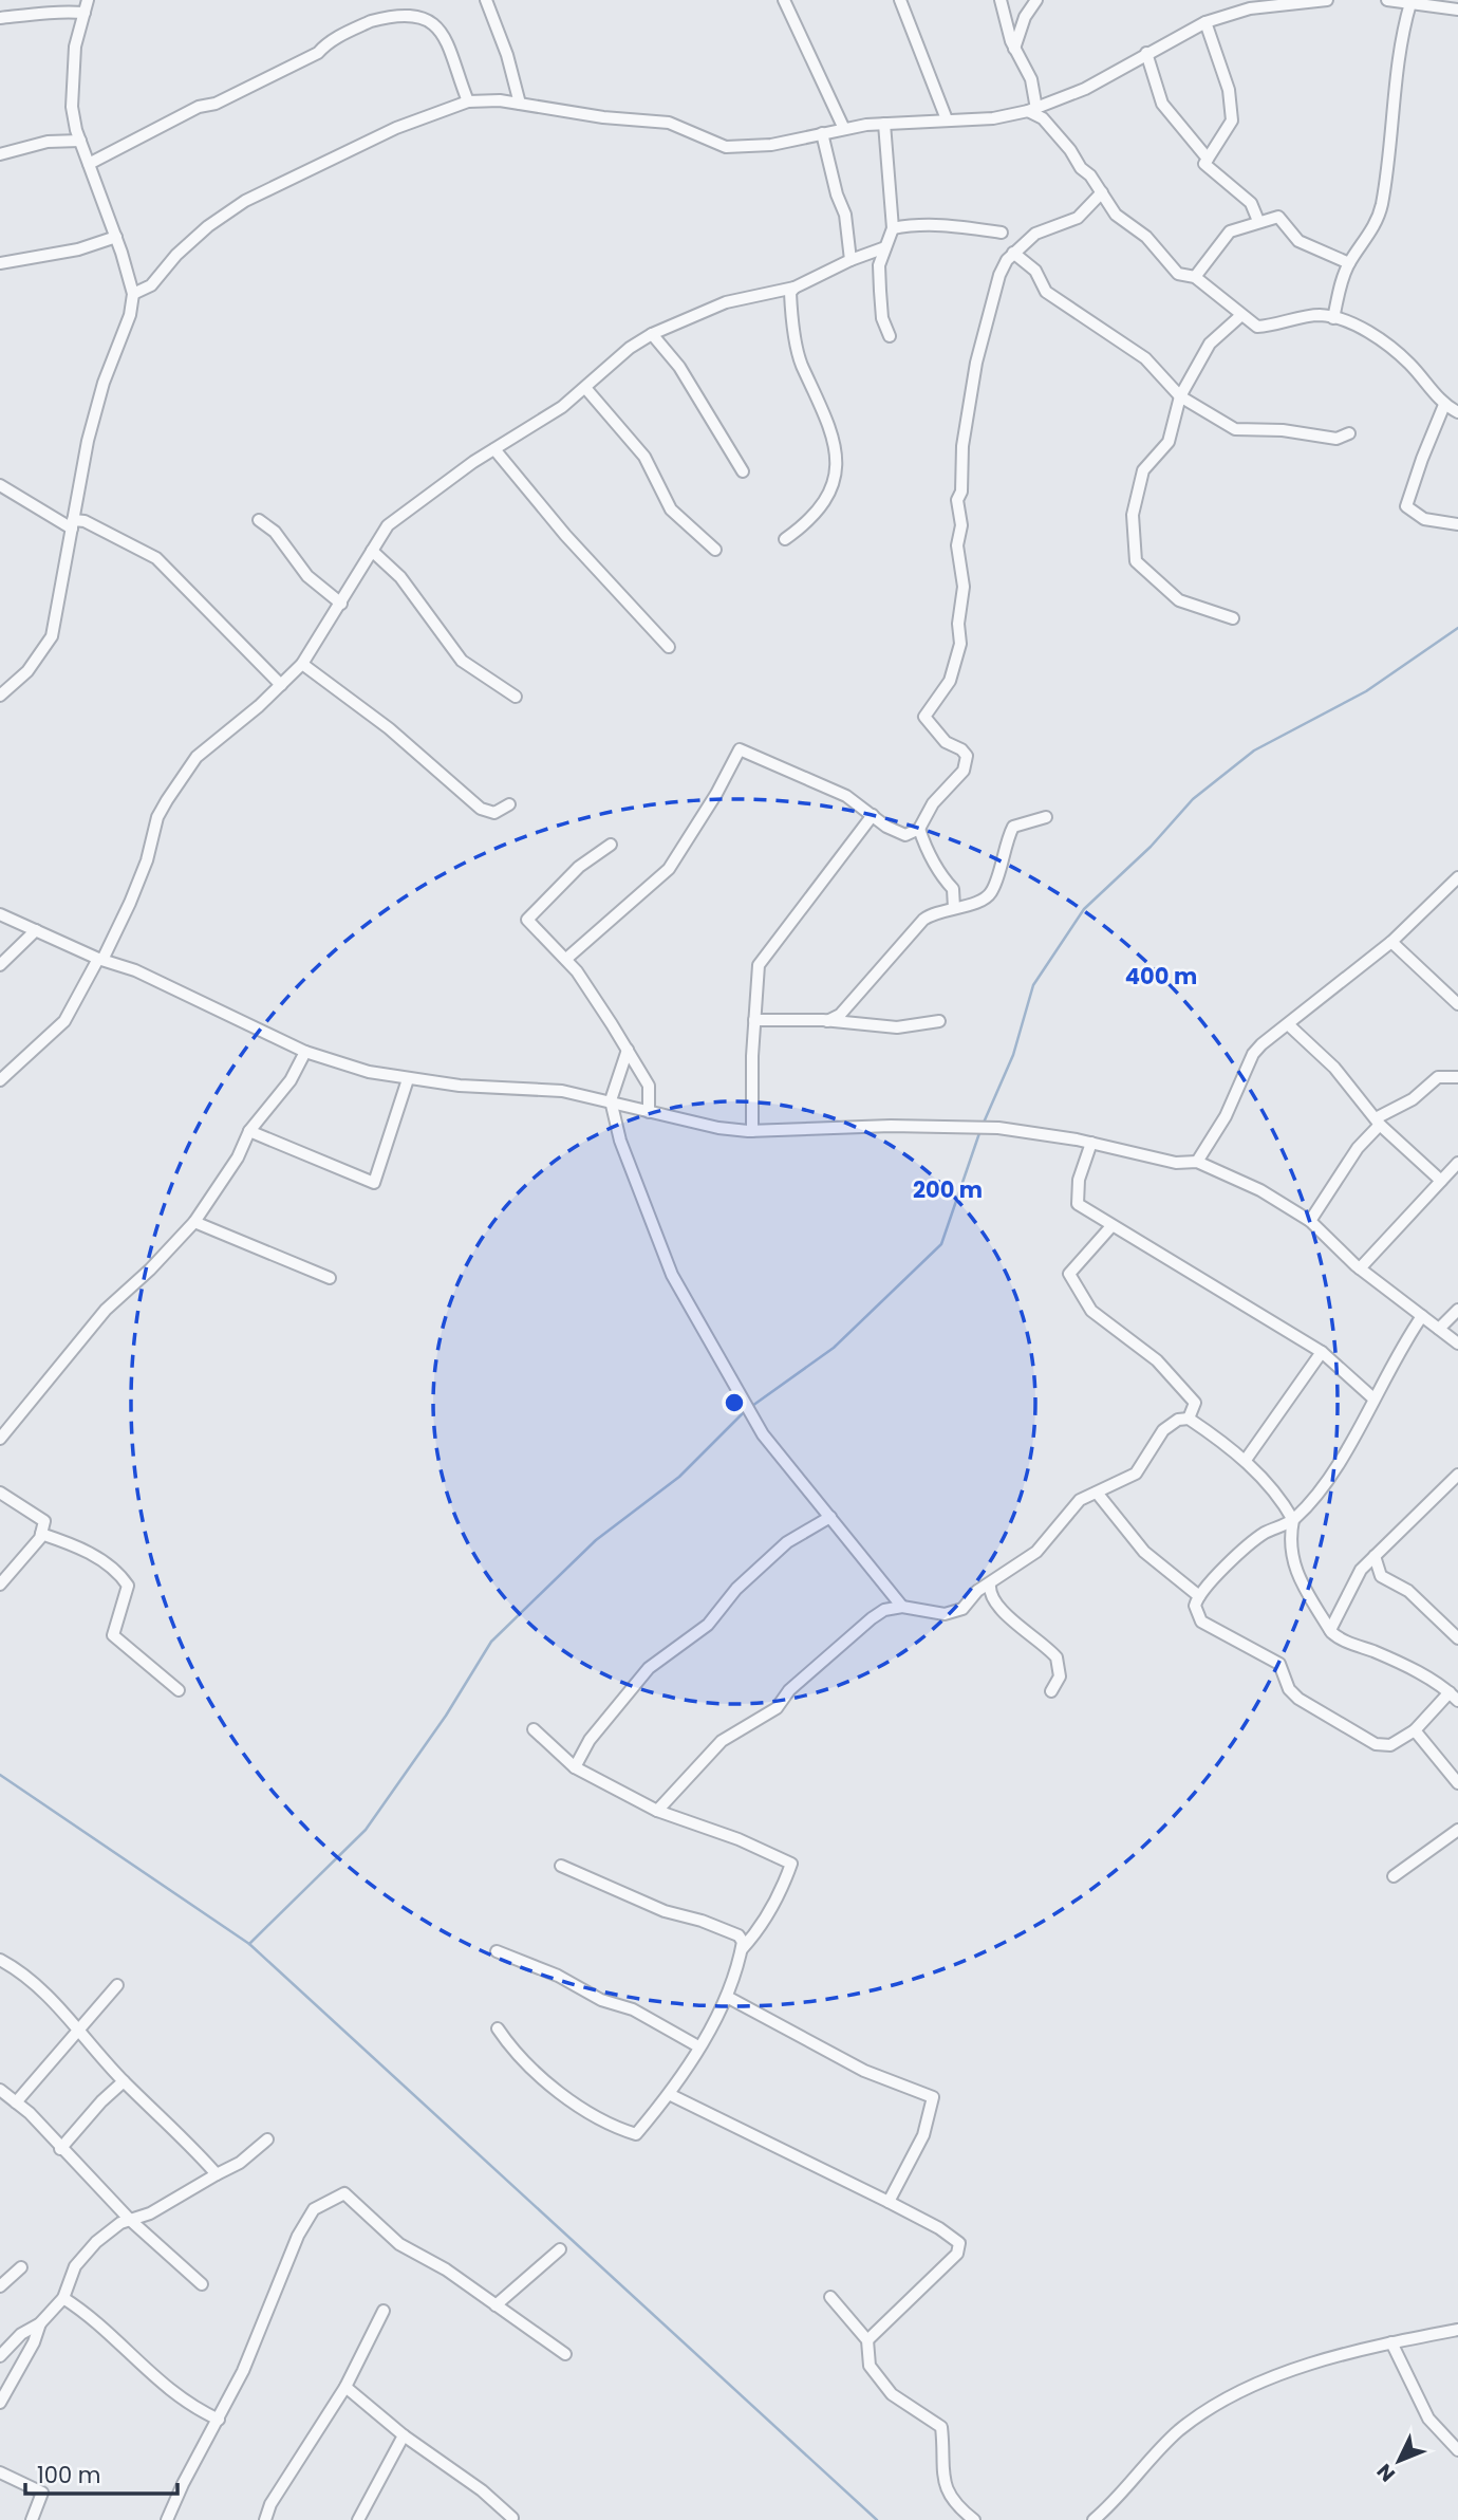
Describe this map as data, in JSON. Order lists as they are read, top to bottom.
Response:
{
  "scale_bar": "100 m",
  "north": "bottom left",
  "rings": ["400 m", "200 m"]
}
